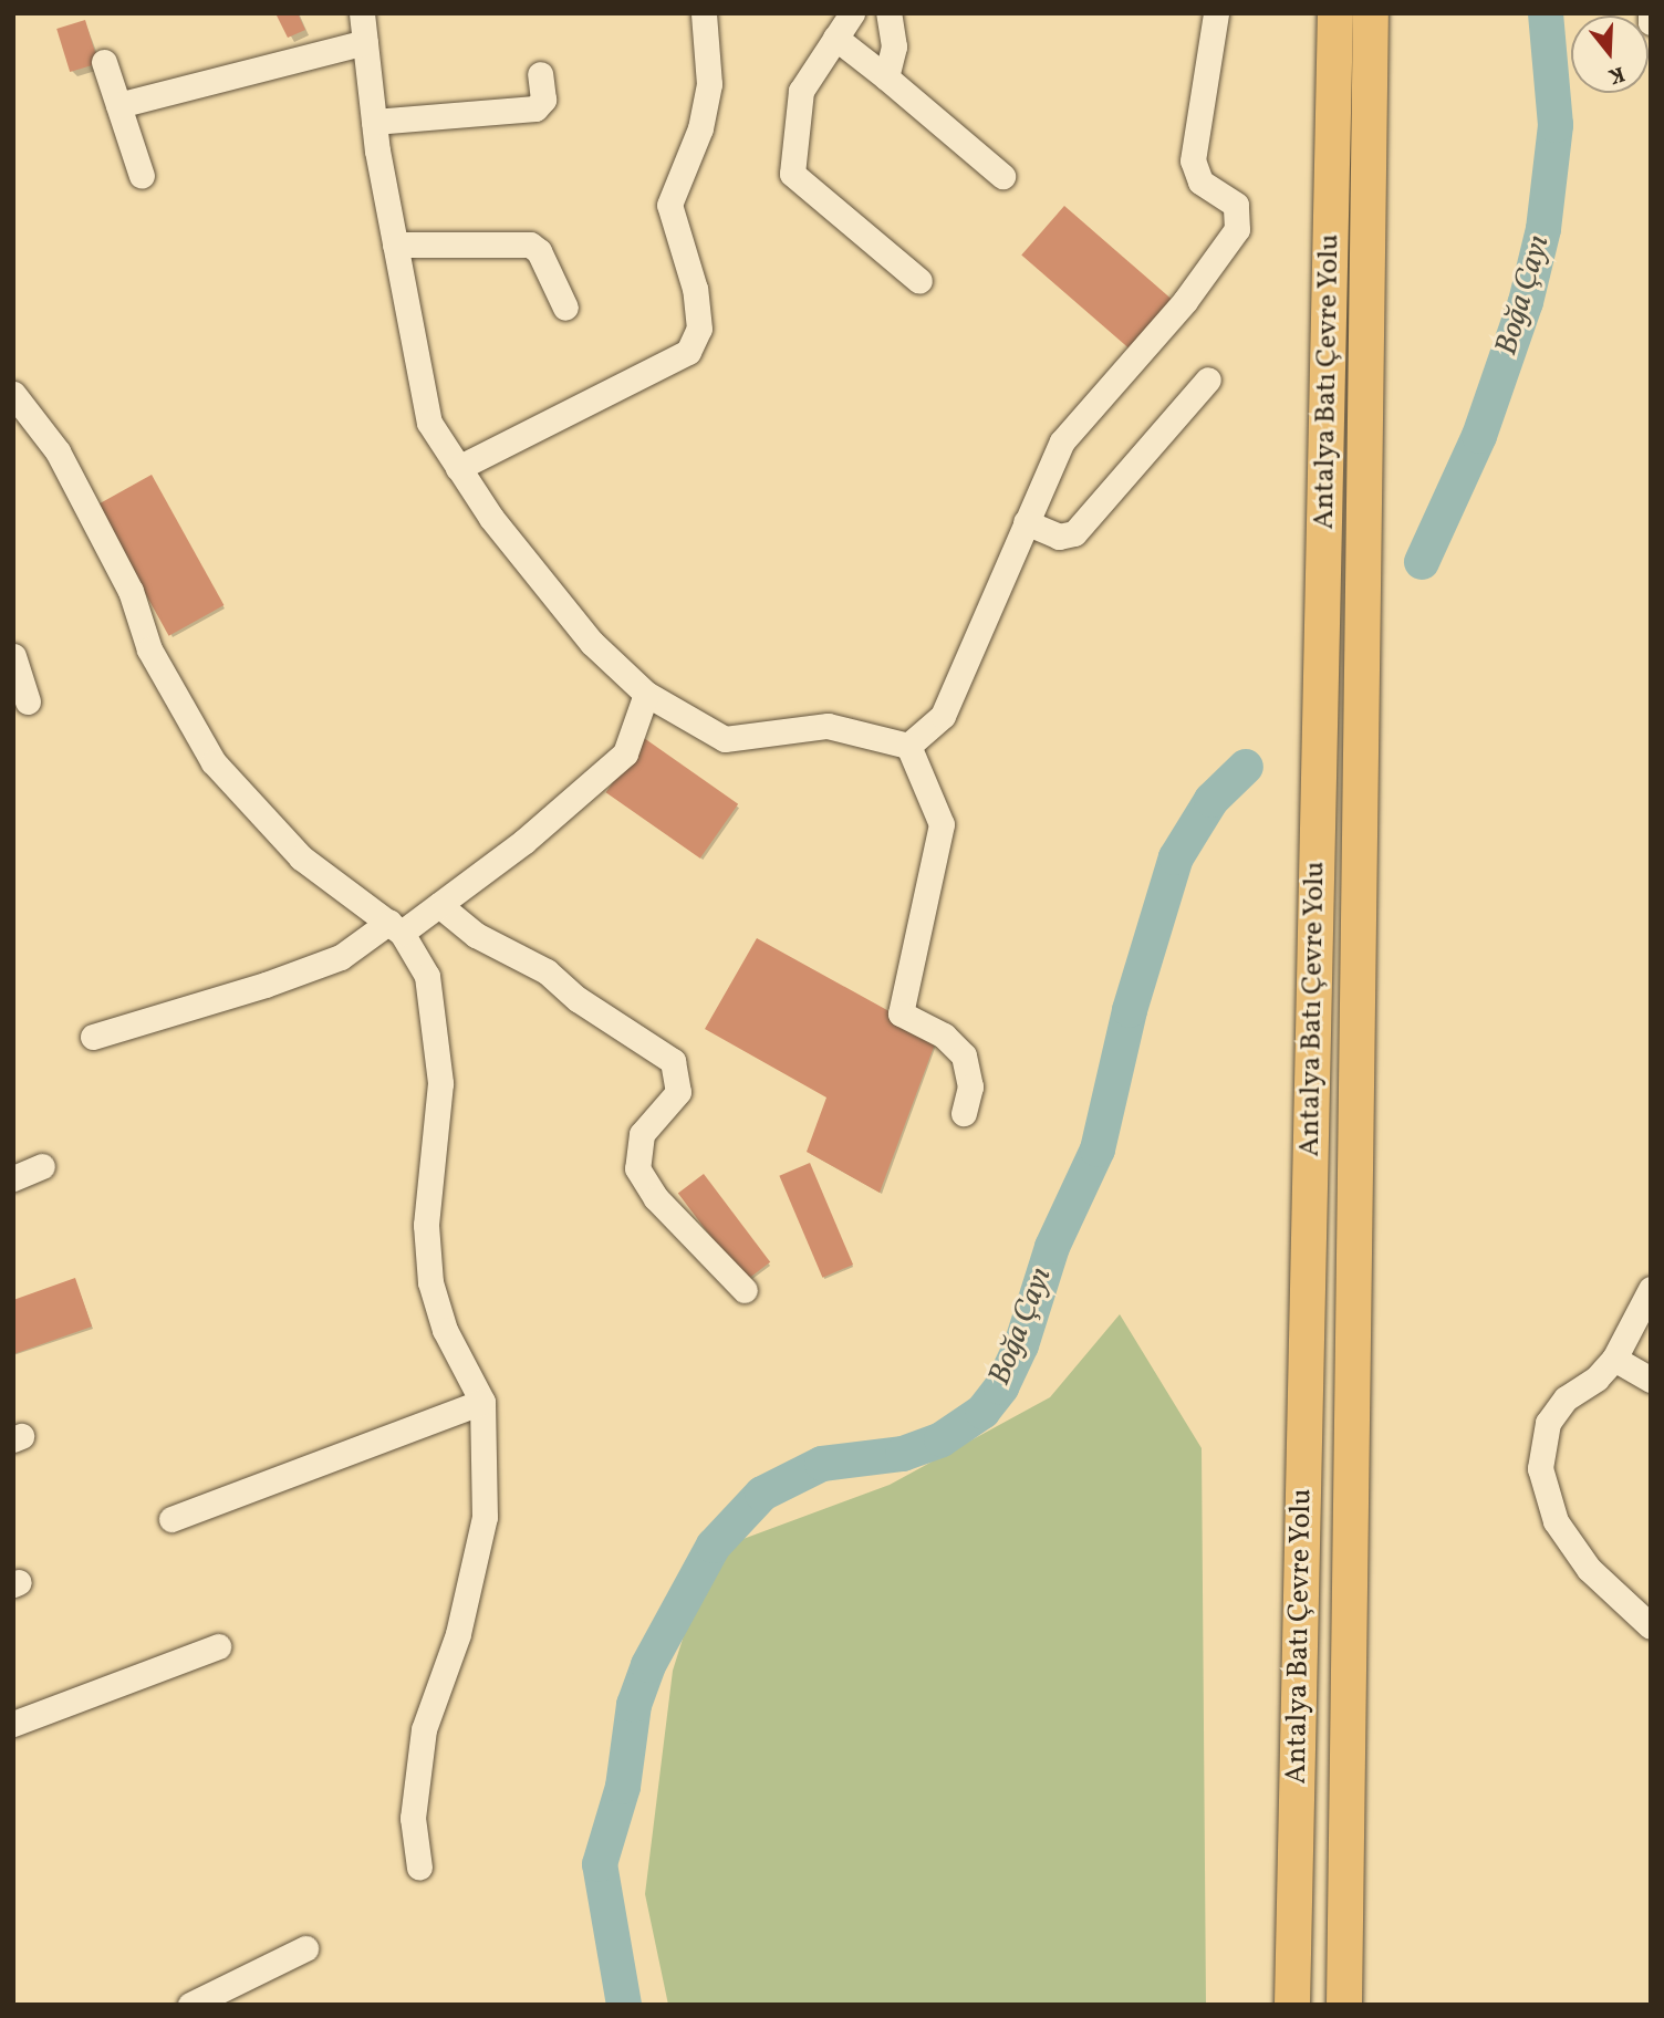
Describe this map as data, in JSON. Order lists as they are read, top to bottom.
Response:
{
  "streets": {
    "highway": ["Antalya Batı Çevre Yolu"]
  },
  "water": ["Boğa Çayı"],
  "north": "bottom"
}
